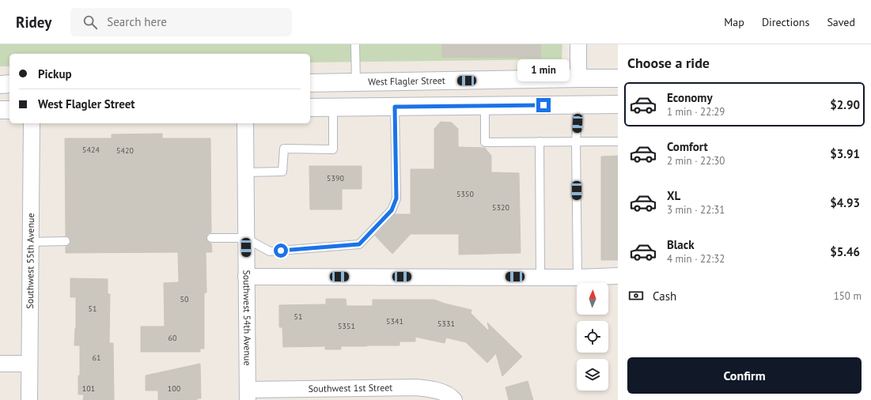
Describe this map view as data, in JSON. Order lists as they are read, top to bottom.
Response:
{
  "streets": {
    "main road": ["West Flagler Street"],
    "street": ["Southwest 55th Avenue", "Southwest 54th Avenue", "Southwest 1st Street"]
  },
  "crossings": [
    ["Southwest 54th Avenue", "Southwest 1st Street"]
  ],
  "house_numbers": [
    "5424",
    "5420",
    "5390",
    "5350",
    "5320",
    "50",
    "51",
    "51",
    "5341",
    "5331",
    "5351",
    "60",
    "61",
    "101",
    "100"
  ],
  "north": "top",
  "page": {
    "header": "Ridey",
    "search": "Search here",
    "nav": ["Map", "Directions", "Saved"],
    "heading": "Choose a ride",
    "banner": ["Pickup", "West Flagler Street"],
    "bubble": "1 min",
    "list": [
      {
        "name": "Economy",
        "note": "1 min · 22:29",
        "value": "$2.90"
      },
      {
        "name": "Comfort",
        "note": "2 min · 22:30",
        "value": "$3.91"
      },
      {
        "name": "XL",
        "note": "3 min · 22:31",
        "value": "$4.93"
      },
      {
        "name": "Black",
        "note": "4 min · 22:32",
        "value": "$5.46"
      }
    ],
    "pay": ["Cash", "150 m"],
    "buttons": "Confirm"
  }
}
